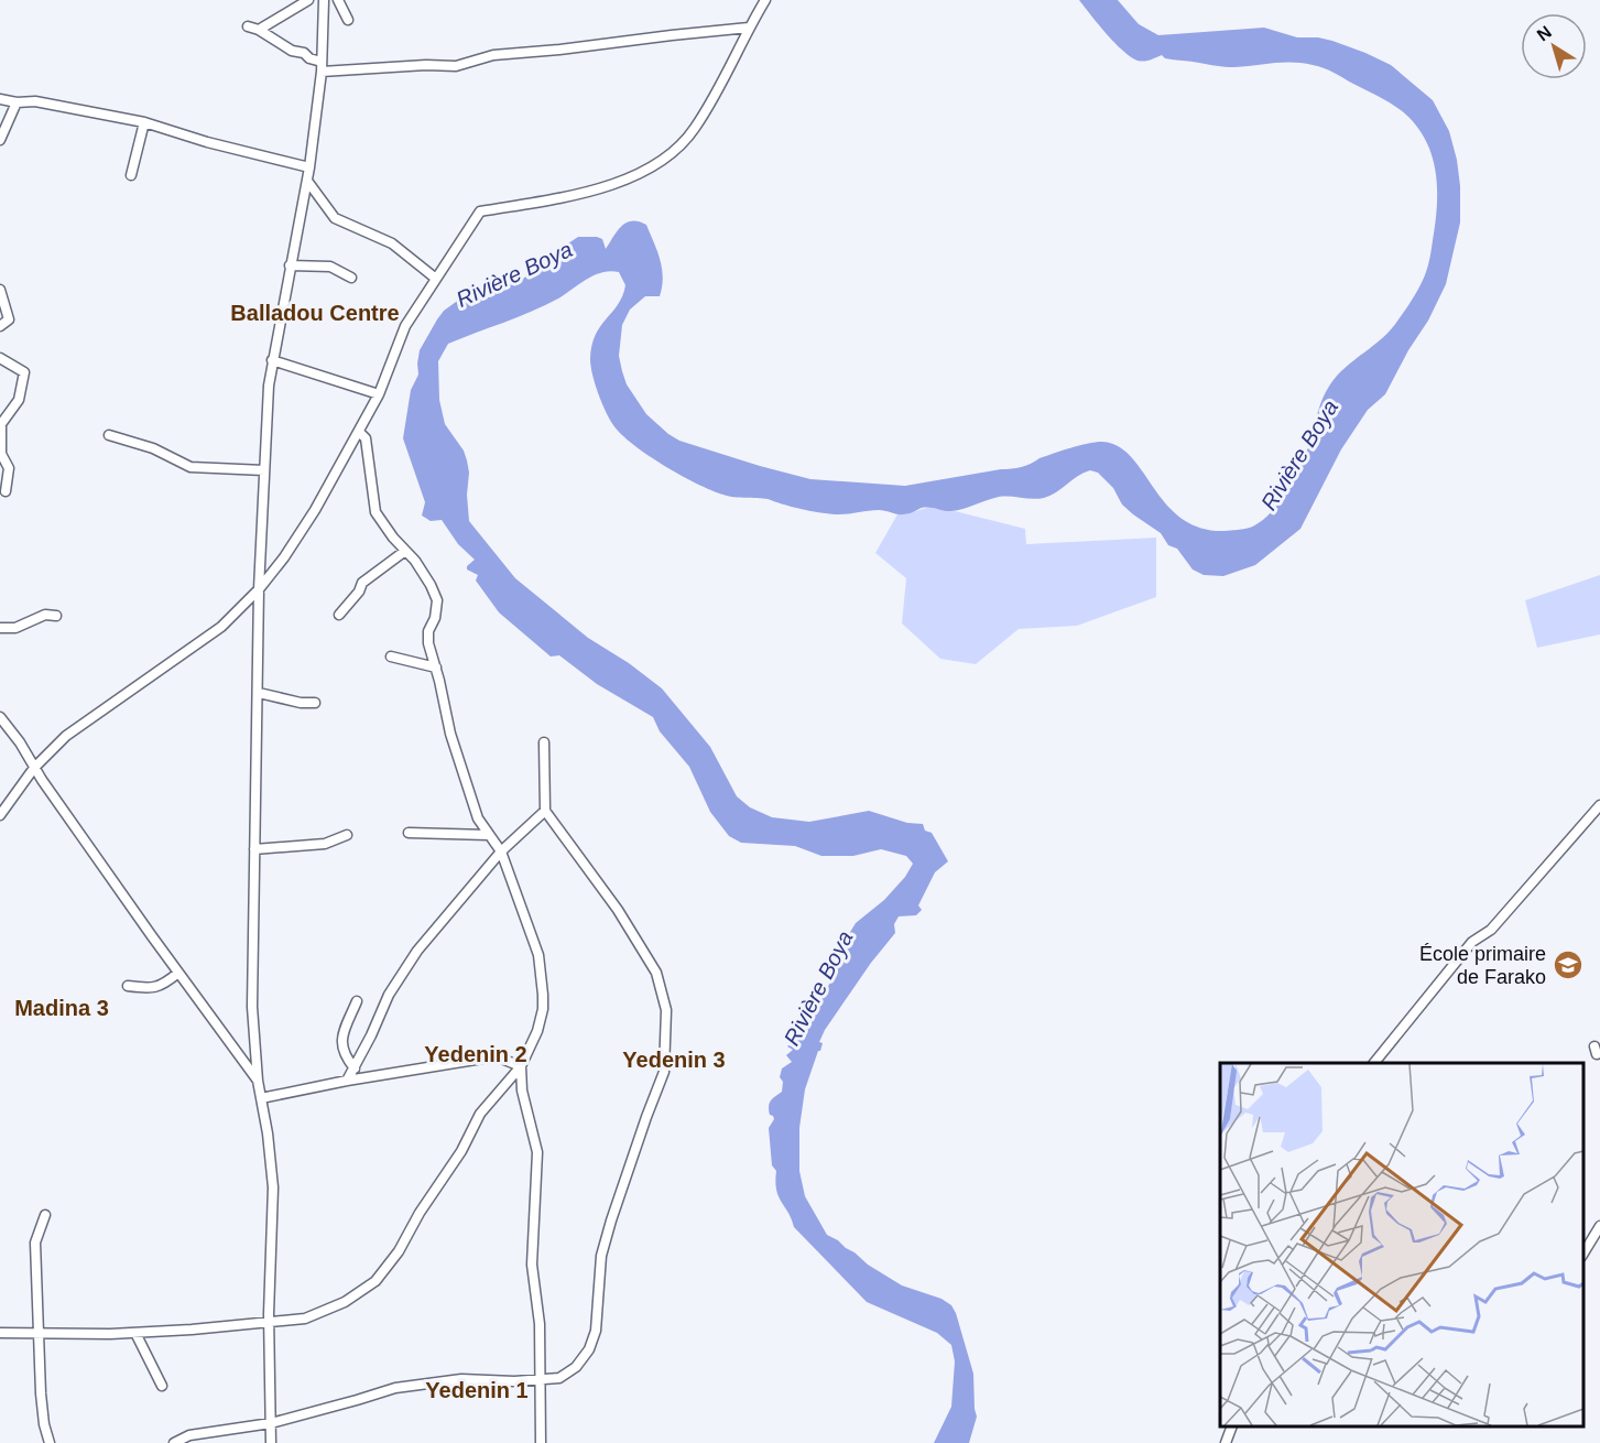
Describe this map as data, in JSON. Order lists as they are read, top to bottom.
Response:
{
  "districts": [
    "Balladou Centre",
    "Madina 3",
    "Yedenin 2",
    "Yedenin 3",
    "Yedenin 1"
  ],
  "water": ["Rivière Boya"],
  "places": {
    "school or university": ["École primaire de Farako"]
  },
  "north": "top left"
}
